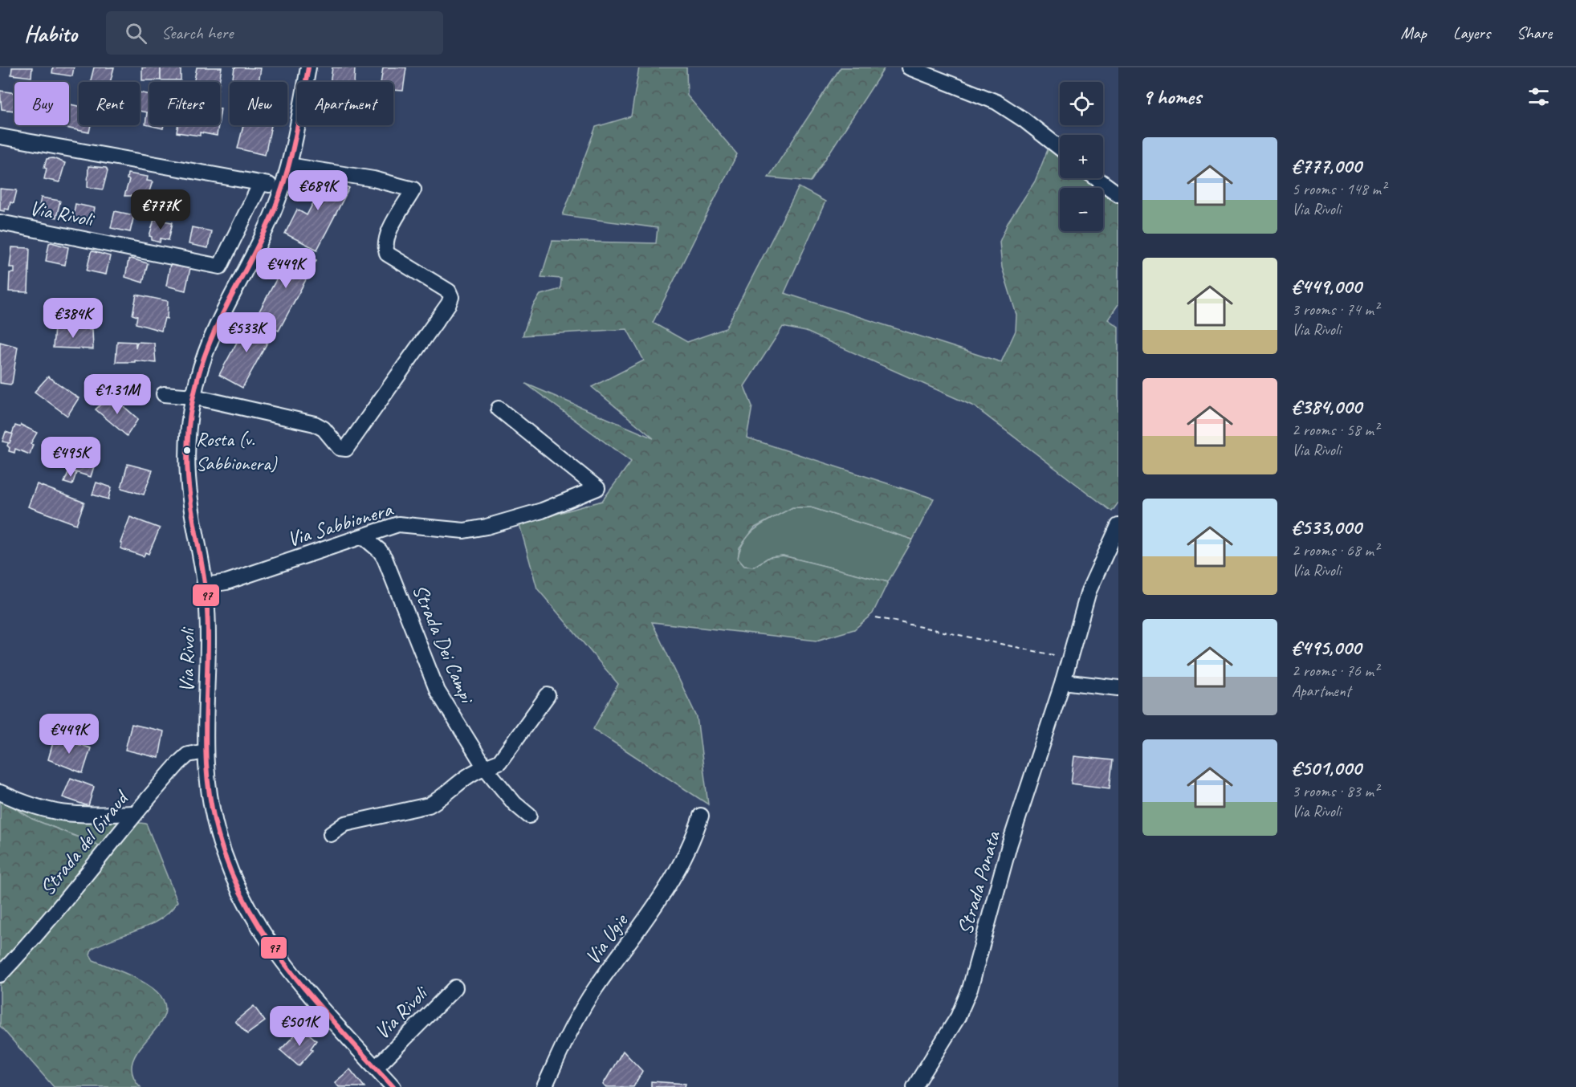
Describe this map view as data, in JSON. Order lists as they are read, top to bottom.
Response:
{
  "streets": {
    "street": [
      "Via Rivoli",
      "Via Sabbionera",
      "Strada Dei Campi",
      "Strada del Giraud",
      "Strada Ponata",
      "Via Ugie"
    ]
  },
  "crossings": [
    ["Via Rivoli", "Via Sabbionera"],
    ["Via Rivoli", "Strada del Giraud"],
    ["Via Sabbionera", "Strada Dei Campi"]
  ],
  "places": ["Rosta (v. Sabbionera)"],
  "lines": ["transit line 97"],
  "page": {
    "header": "Habito",
    "search": "Search here",
    "nav": ["Map", "Layers", "Share"],
    "heading": "9 homes",
    "map_buttons": ["+", "−"],
    "chip": [
      "Buy",
      "Rent",
      "Filters",
      "New",
      "Apartment"
    ],
    "list": [
      {
        "name": "€777,000",
        "note": "5 rooms · 148 m² · Via Rivoli"
      },
      {
        "name": "€449,000",
        "note": "3 rooms · 74 m² · Via Rivoli"
      },
      {
        "name": "€384,000",
        "note": "2 rooms · 58 m² · Via Rivoli"
      },
      {
        "name": "€533,000",
        "note": "2 rooms · 68 m² · Via Rivoli"
      },
      {
        "name": "€495,000",
        "note": "2 rooms · 76 m² · Apartment"
      },
      {
        "name": "€501,000",
        "note": "3 rooms · 83 m² · Via Rivoli"
      }
    ],
    "price": [
      "€689K",
      "€777K",
      "€449K",
      "€384K",
      "€533K",
      "€1.31M",
      "€495K",
      "€449K",
      "€501K"
    ]
  }
}
